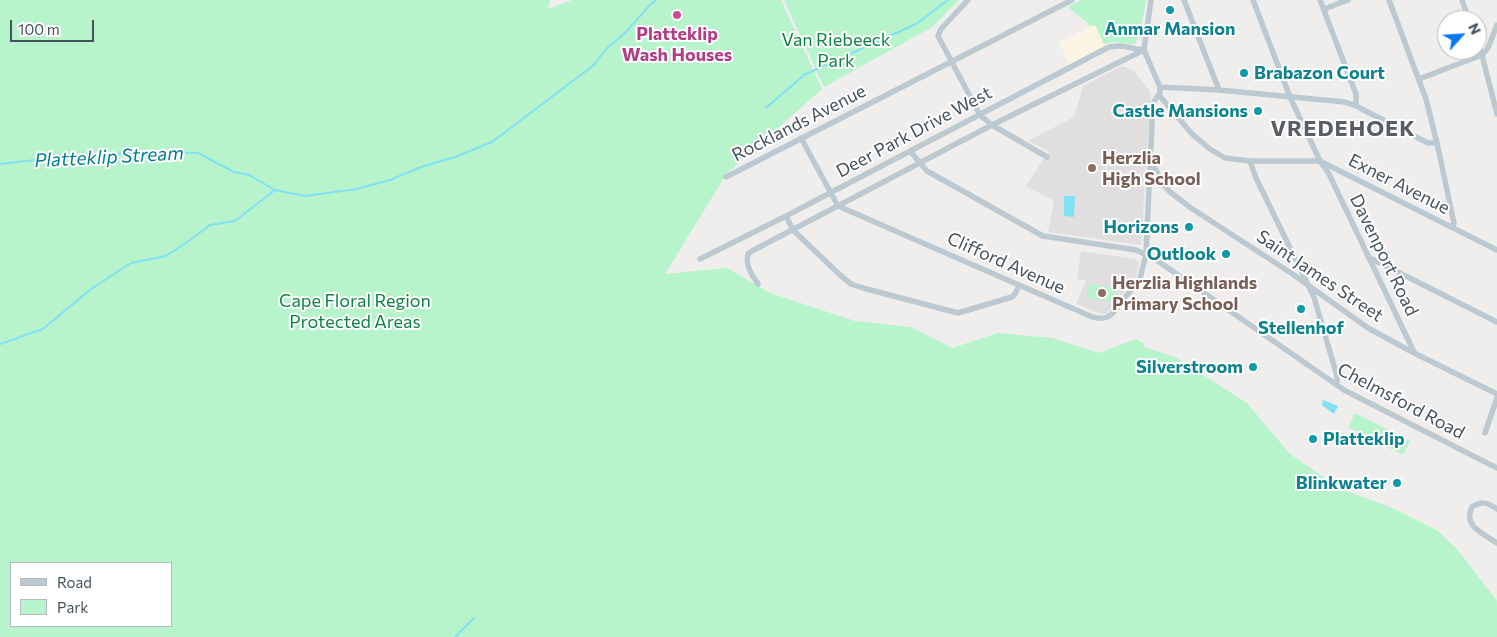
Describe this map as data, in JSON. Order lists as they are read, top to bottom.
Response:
{
  "streets": {
    "street": [
      "Rocklands Avenue",
      "Deer Park Drive West",
      "Exner Avenue",
      "Davenport Road",
      "Clifford Avenue",
      "Saint James Street",
      "Chelmsford Road"
    ]
  },
  "crossings": [
    ["Exner Avenue", "Davenport Road"],
    ["Davenport Road", "Saint James Street"],
    ["Clifford Avenue", "Chelmsford Road"]
  ],
  "districts": ["VREDEHOEK"],
  "water": ["Platteklip Stream"],
  "parks": ["Van Riebeeck Park", "Cape Floral Region Protected Areas"],
  "places": [
    "Anmar Mansion",
    "Platteklip Wash Houses",
    "Brabazon Court",
    "Castle Mansions",
    "Herzlia High School",
    "Horizons",
    "Outlook",
    "Herzlia Highlands Primary School",
    "Stellenhof",
    "Silverstroom",
    "Platteklip",
    "Blinkwater"
  ],
  "legend": ["Road", "Park"],
  "scale_bar": "100 m",
  "north": "top right"
}
